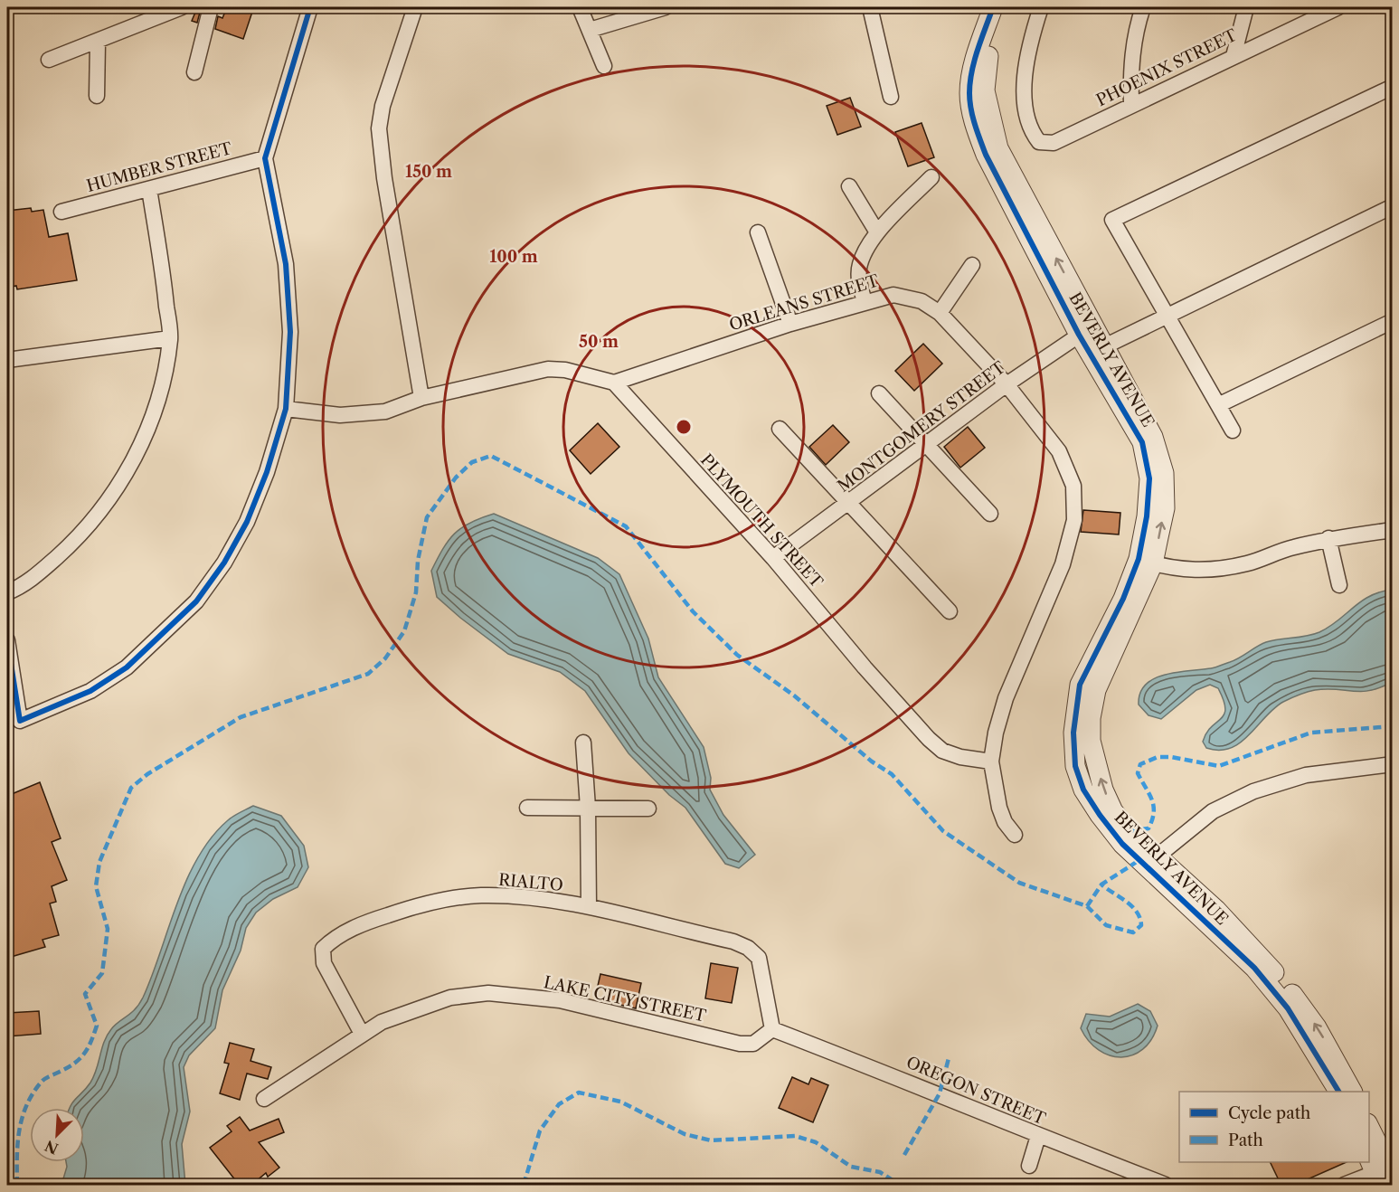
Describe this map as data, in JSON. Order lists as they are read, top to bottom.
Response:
{
  "streets": {
    "street": [
      "PHOENIX STREET",
      "HUMBER STREET",
      "ORLEANS STREET",
      "BEVERLY AVENUE",
      "MONTGOMERY STREET",
      "PLYMOUTH STREET",
      "RIALTO",
      "LAKE CITY STREET",
      "OREGON STREET"
    ]
  },
  "crossings": [
    ["ORLEANS STREET", "MONTGOMERY STREET"],
    ["ORLEANS STREET", "PLYMOUTH STREET"],
    ["BEVERLY AVENUE", "MONTGOMERY STREET"],
    ["MONTGOMERY STREET", "PLYMOUTH STREET"],
    ["RIALTO", "LAKE CITY STREET"],
    ["RIALTO", "OREGON STREET"],
    ["LAKE CITY STREET", "OREGON STREET"]
  ],
  "legend": ["Cycle path", "Path"],
  "north": "bottom left",
  "rings": ["150 m", "100 m", "50 m"]
}
